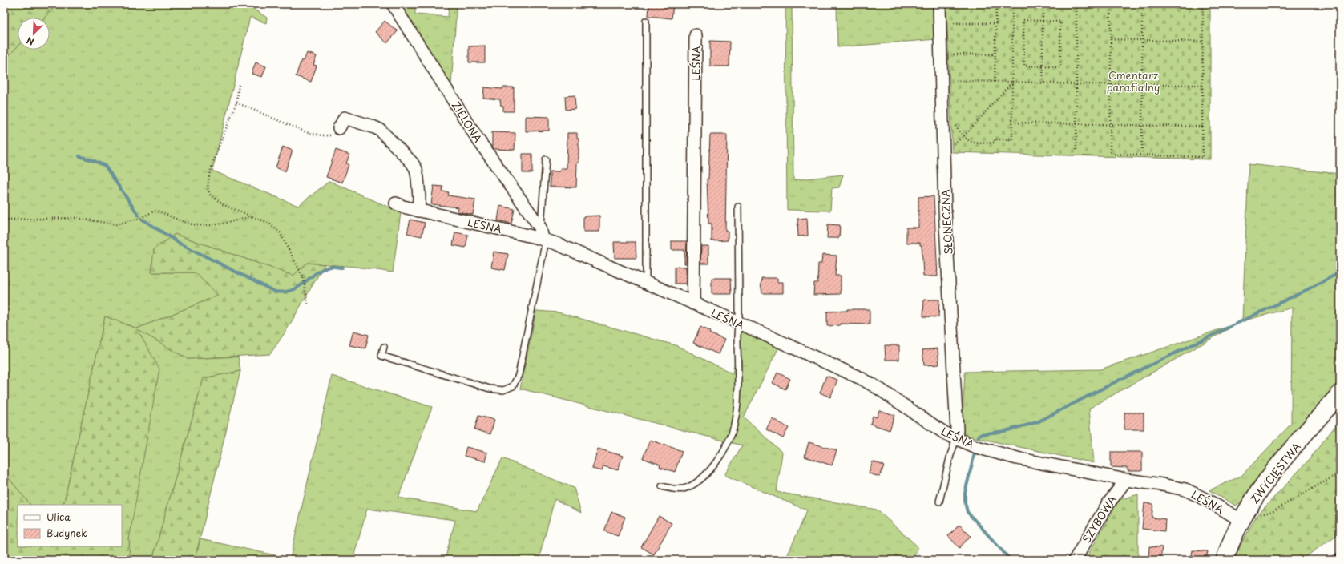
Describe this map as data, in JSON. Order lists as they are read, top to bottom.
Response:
{
  "streets": {
    "main road": ["ZWYCIĘSTWA"],
    "street": [
      "LEŚNA",
      "ZIELONA",
      "SŁONECZNA",
      "SZYBOWA"
    ]
  },
  "crossings": [
    ["LEŚNA", "ZIELONA"],
    ["LEŚNA", "SŁONECZNA"],
    ["LEŚNA", "ZWYCIĘSTWA"],
    ["LEŚNA", "SZYBOWA"]
  ],
  "parks": ["Cmentarz parafialny"],
  "legend": ["Ulica", "Budynek"],
  "north": "bottom left"
}
